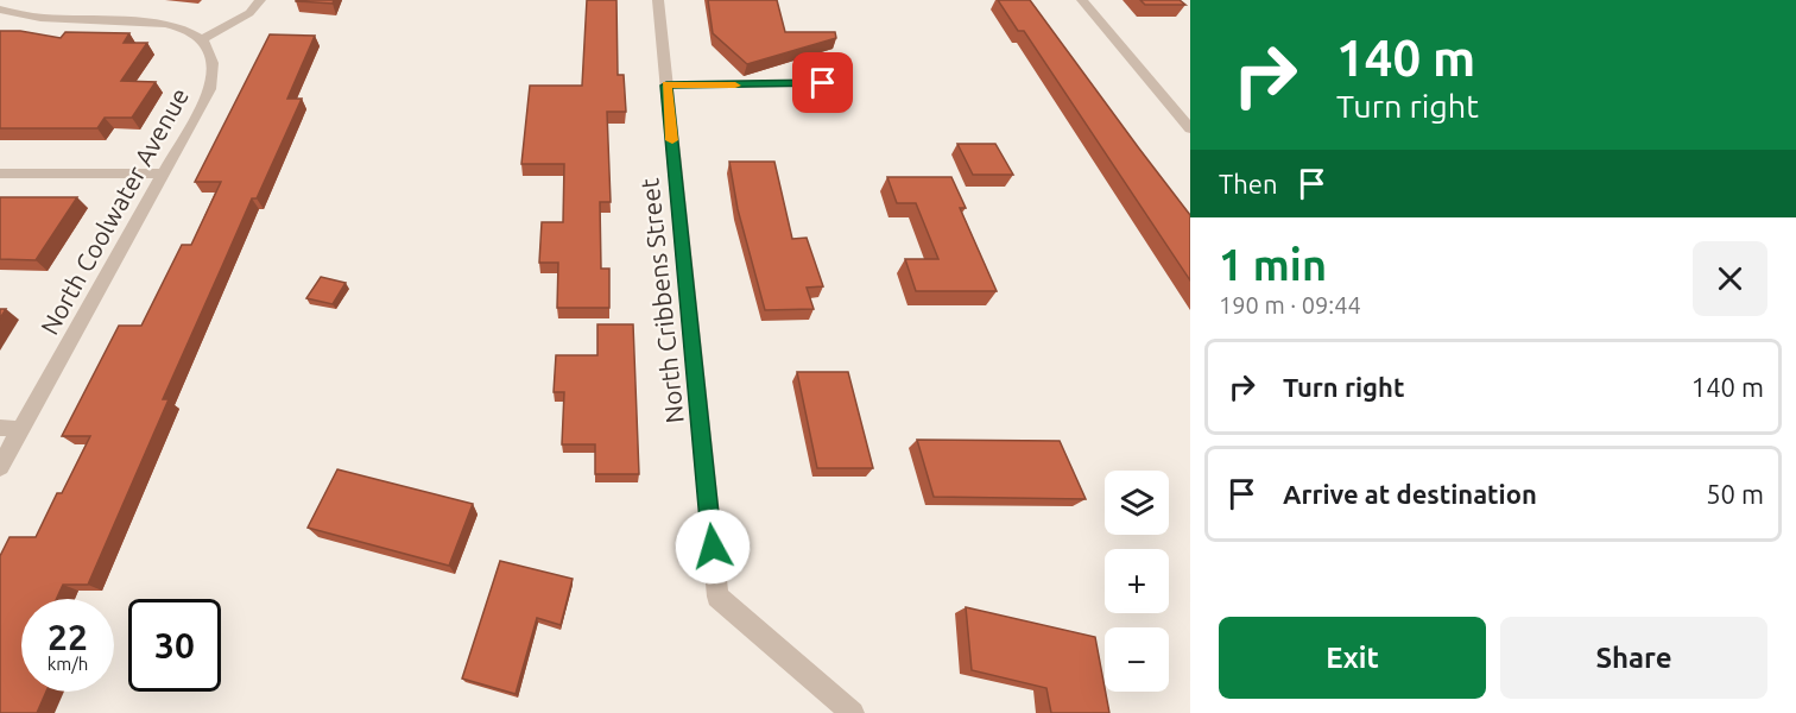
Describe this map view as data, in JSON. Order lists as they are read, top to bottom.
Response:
{
  "streets": {
    "street": ["North Coolwater Avenue", "North Cribbens Street"]
  },
  "page": {
    "turn": ["140 m", "Turn right"],
    "then": "Then",
    "heading": ["1 min", "190 m · 09:44"],
    "list": [
      {
        "name": "Turn right",
        "value": "140 m"
      },
      {
        "name": "Arrive at destination",
        "value": "50 m"
      }
    ],
    "map_buttons": ["+", "−"],
    "speed": "22 km/h",
    "limit": "30",
    "buttons": ["Exit", "Share"]
  }
}
